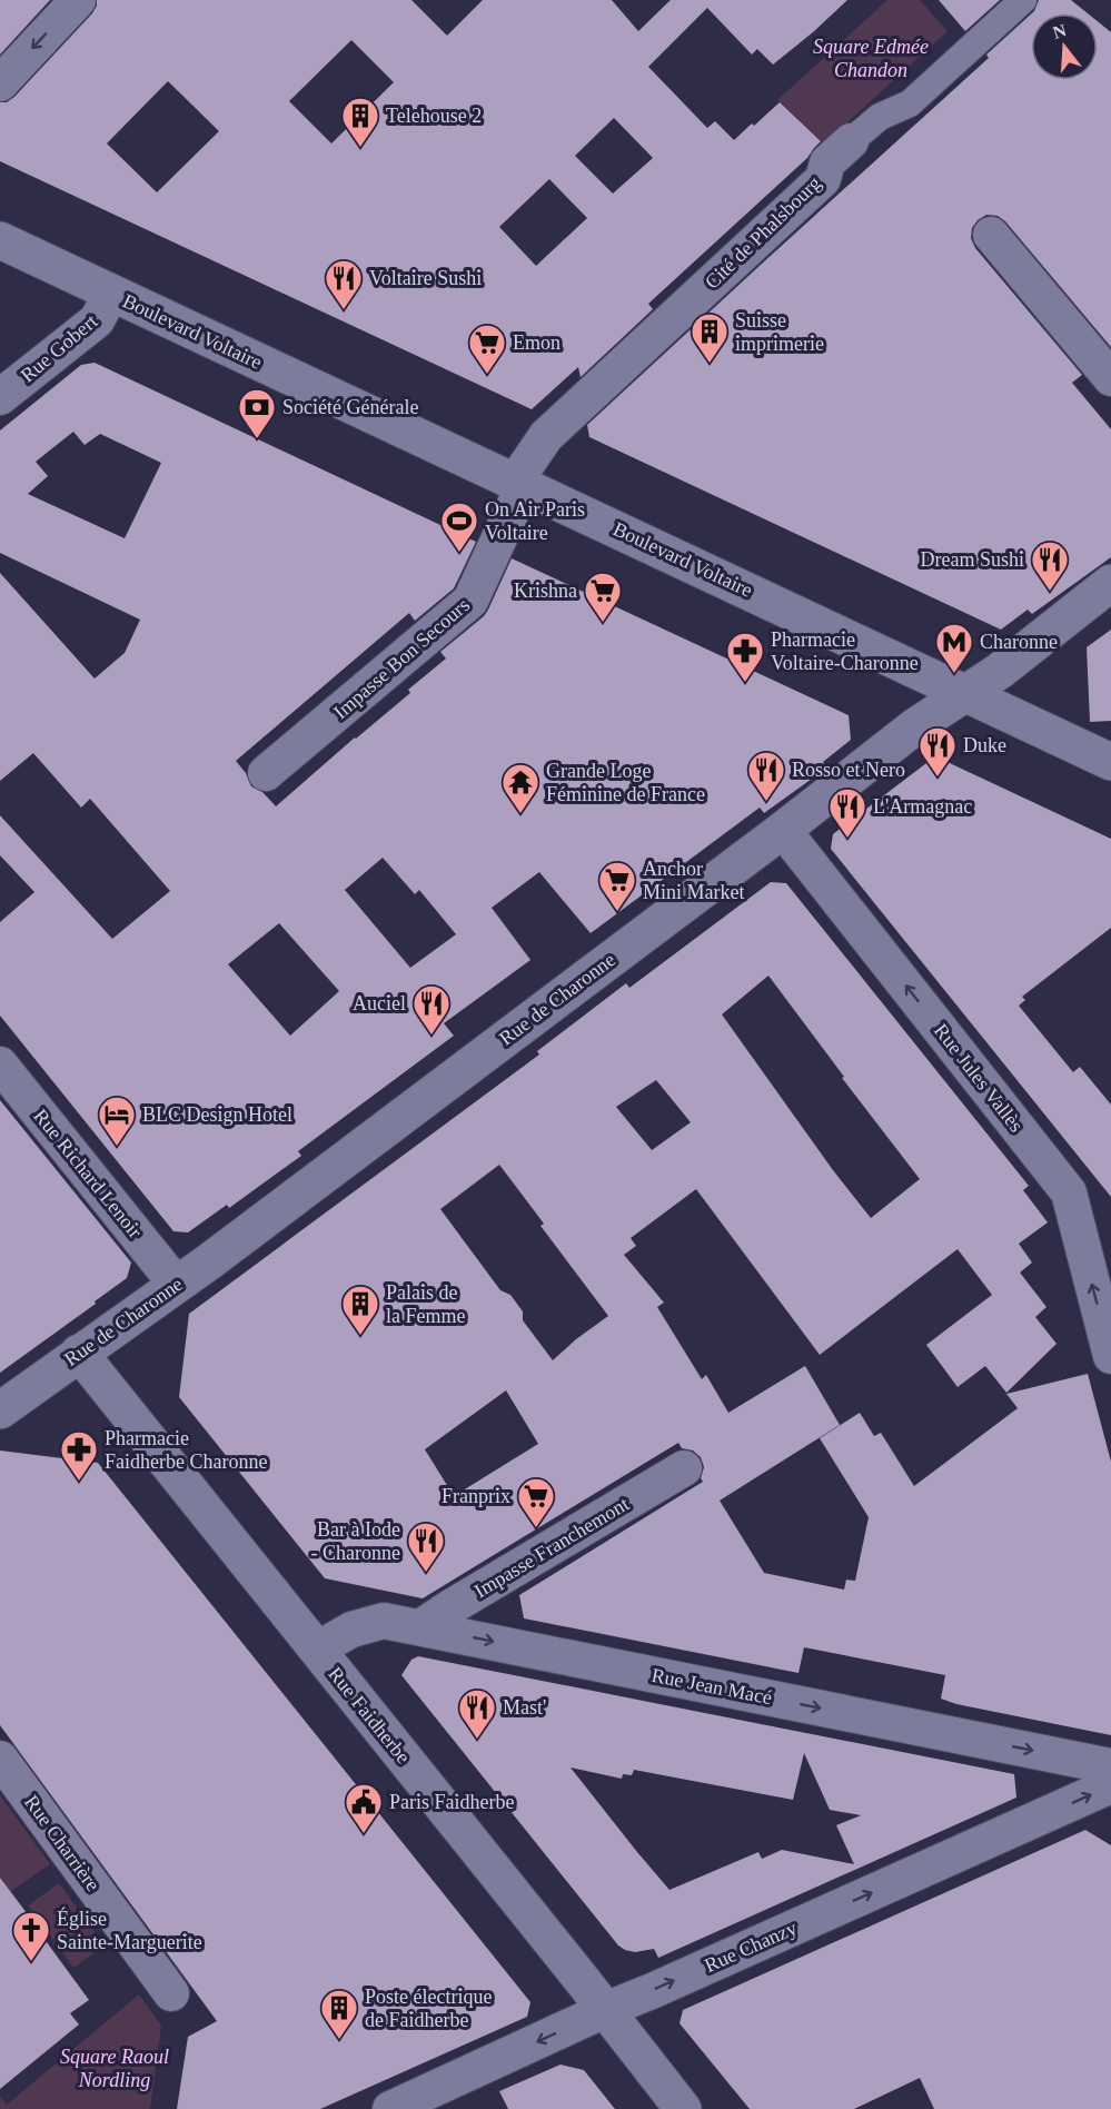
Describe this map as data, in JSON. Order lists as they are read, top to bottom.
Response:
{
  "streets": {
    "street": [
      "Cité de Phalsbourg",
      "Boulevard Voltaire",
      "Rue Gobert",
      "Impasse Bon Secours",
      "Rue de Charonne",
      "Rue Jules Vallès",
      "Rue Richard Lenoir",
      "Impasse Franchemont",
      "Rue Jean Macé",
      "Rue Faidherbe",
      "Rue Charrière",
      "Rue Chanzy"
    ]
  },
  "crossings": [
    ["Cité de Phalsbourg", "Boulevard Voltaire"],
    ["Cité de Phalsbourg", "Impasse Bon Secours"],
    ["Boulevard Voltaire", "Rue Gobert"],
    ["Boulevard Voltaire", "Impasse Bon Secours"],
    ["Boulevard Voltaire", "Rue de Charonne"],
    ["Rue de Charonne", "Rue Jules Vallès"],
    ["Rue de Charonne", "Rue Richard Lenoir"],
    ["Rue de Charonne", "Rue Faidherbe"],
    ["Impasse Franchemont", "Rue Jean Macé"],
    ["Rue Jean Macé", "Rue Faidherbe"],
    ["Rue Faidherbe", "Rue Chanzy"]
  ],
  "one_way": ["Rue Jules Vallès", "Rue Jean Macé"],
  "parks": ["Square Edmée Chandon", "Square Raoul Nordling"],
  "places": {
    "building": [
      "Telehouse 2",
      "Suisse imprimerie",
      "Palais de la Femme",
      "Poste électrique de Faidherbe"
    ],
    "restaurant": [
      "Voltaire Sushi",
      "Dream Sushi",
      "Duke",
      "Rosso et Nero",
      "L'Armagnac",
      "Auciel",
      "Bar à Iode - Charonne",
      "Mast'"
    ],
    "supermarket": [
      "Emon",
      "Krishna",
      "Anchor Mini Market",
      "Franprix"
    ],
    "bank": ["Société Générale"],
    "sports": ["On Air Paris Voltaire"],
    "metro station": ["Charonne"],
    "pharmacy": ["Pharmacie Voltaire-Charonne", "Pharmacie Faidherbe Charonne"],
    "temple": ["Grande Loge Féminine de France"],
    "hotel": ["BLC Design Hotel"],
    "public building": ["Paris Faidherbe"],
    "church": ["Église Sainte-Marguerite"]
  },
  "north": "top"
}
